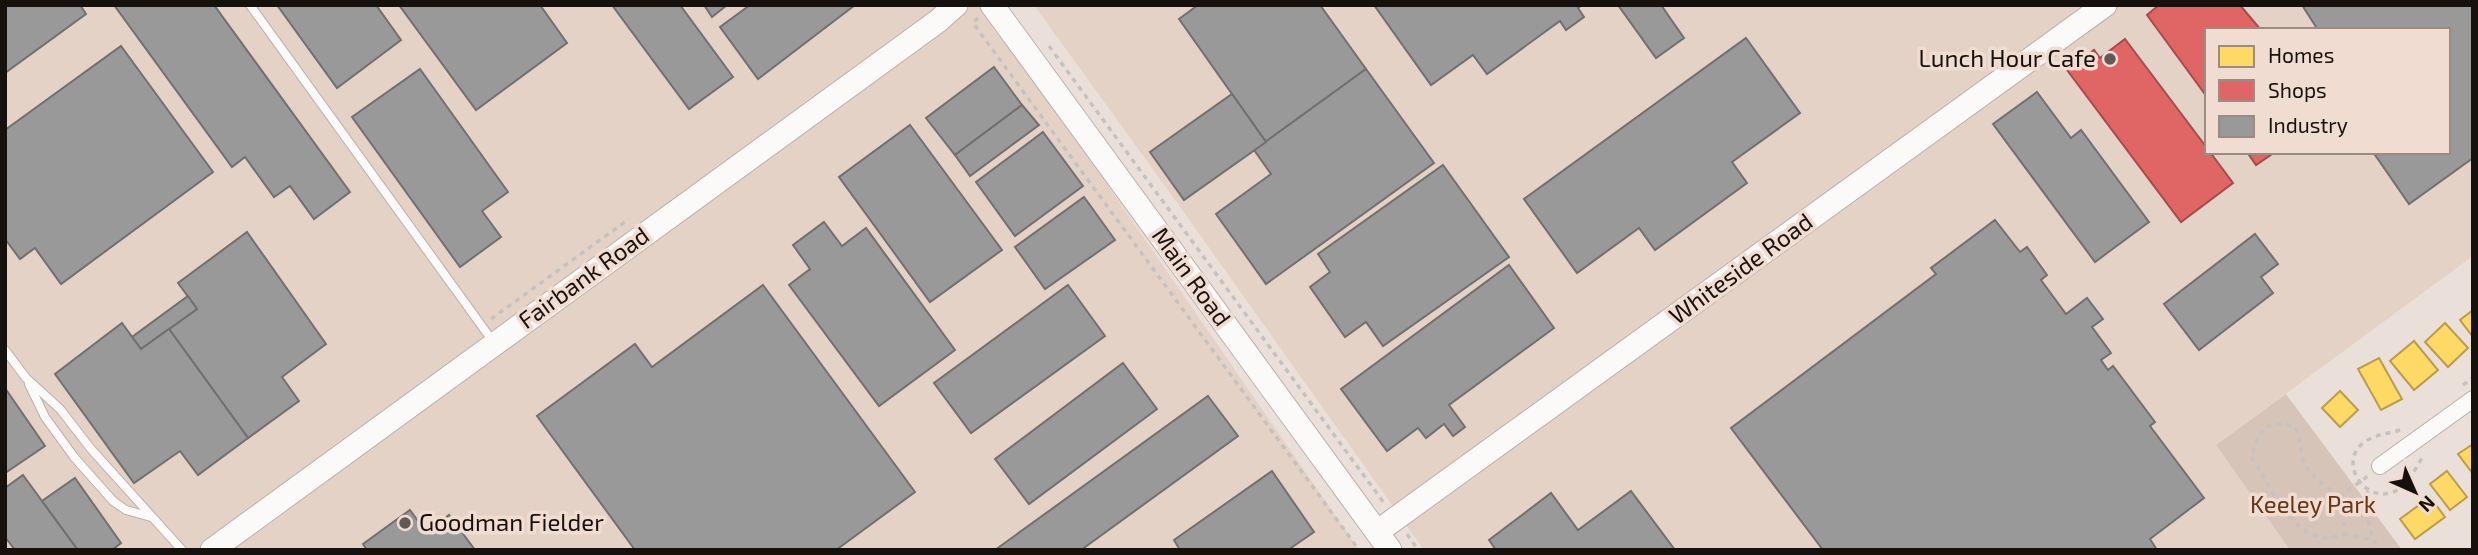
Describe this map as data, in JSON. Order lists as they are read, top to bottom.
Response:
{
  "streets": {
    "main road": ["Whiteside Road", "Main Road", "Fairbank Road"]
  },
  "crossings": [
    ["Whiteside Road", "Main Road"]
  ],
  "parks": ["Keeley Park"],
  "places": ["Lunch Hour Cafe", "Goodman Fielder"],
  "legend": ["Homes", "Shops", "Industry"],
  "north": "bottom right"
}
